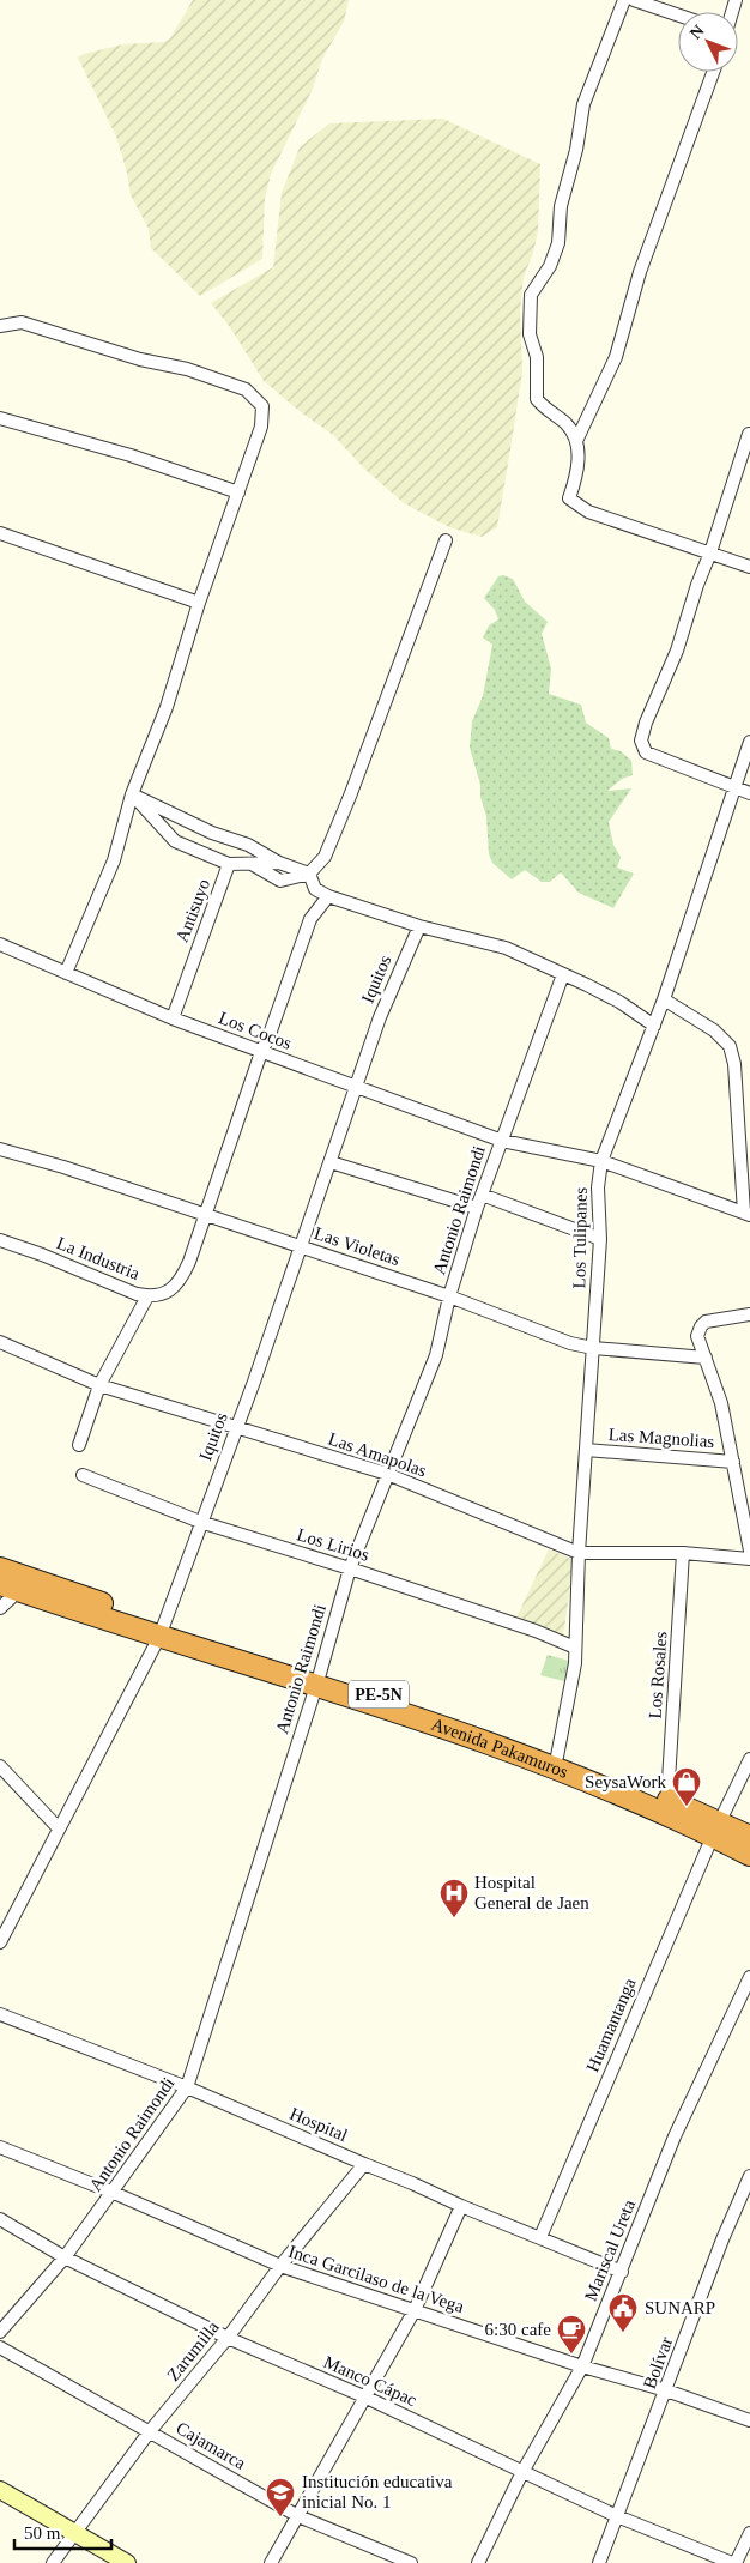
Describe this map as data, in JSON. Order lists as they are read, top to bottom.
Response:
{
  "streets": {
    "highway": ["PE-5N", "Avenida Pakamuros"],
    "street": [
      "Antisuyo",
      "Iquitos",
      "Los Cocos",
      "Antonio Raimondi",
      "Los Tulipanes",
      "Las Violetas",
      "La Industria",
      "Las Magnolias",
      "Las Amapolas",
      "Los Lirios",
      "Los Rosales",
      "Huamantanga",
      "Hospital",
      "Mariscal Ureta",
      "Inca Garcilaso de la Vega",
      "Zarumilla",
      "Bolívar",
      "Manco Cápac",
      "Cajamarca"
    ]
  },
  "crossings": [
    ["Antisuyo", "Los Cocos"],
    ["Iquitos", "Los Cocos"],
    ["Iquitos", "Las Violetas"],
    ["Iquitos", "Las Amapolas"],
    ["Iquitos", "Los Lirios"],
    ["Iquitos", "Avenida Pakamuros"],
    ["Los Cocos", "Antonio Raimondi"],
    ["Los Cocos", "Los Tulipanes"],
    ["Antonio Raimondi", "Las Violetas"],
    ["Antonio Raimondi", "Las Amapolas"],
    ["Antonio Raimondi", "Los Lirios"],
    ["Antonio Raimondi", "Avenida Pakamuros"],
    ["Antonio Raimondi", "Hospital"],
    ["Antonio Raimondi", "Inca Garcilaso de la Vega"],
    ["Antonio Raimondi", "Manco Cápac"],
    ["Los Tulipanes", "Las Violetas"],
    ["Los Tulipanes", "Las Magnolias"],
    ["Los Tulipanes", "Las Amapolas"],
    ["Los Tulipanes", "Los Lirios"],
    ["Los Tulipanes", "Avenida Pakamuros"],
    ["Las Violetas", "La Industria"],
    ["Las Amapolas", "Los Rosales"],
    ["Los Rosales", "Avenida Pakamuros"],
    ["Avenida Pakamuros", "Huamantanga"],
    ["Huamantanga", "Hospital"],
    ["Hospital", "Mariscal Ureta"],
    ["Hospital", "Zarumilla"],
    ["Mariscal Ureta", "Inca Garcilaso de la Vega"],
    ["Mariscal Ureta", "Manco Cápac"],
    ["Inca Garcilaso de la Vega", "Zarumilla"],
    ["Inca Garcilaso de la Vega", "Bolívar"],
    ["Zarumilla", "Manco Cápac"],
    ["Zarumilla", "Cajamarca"],
    ["Bolívar", "Manco Cápac"]
  ],
  "places": {
    "shop": ["SeysaWork"],
    "hospital": ["Hospital General de Jaen"],
    "public building": ["SUNARP"],
    "cafe": ["6:30 cafe"],
    "school or university": ["Institución educativa inicial No. 1"]
  },
  "scale_bar": "50 m",
  "north": "top left"
}
